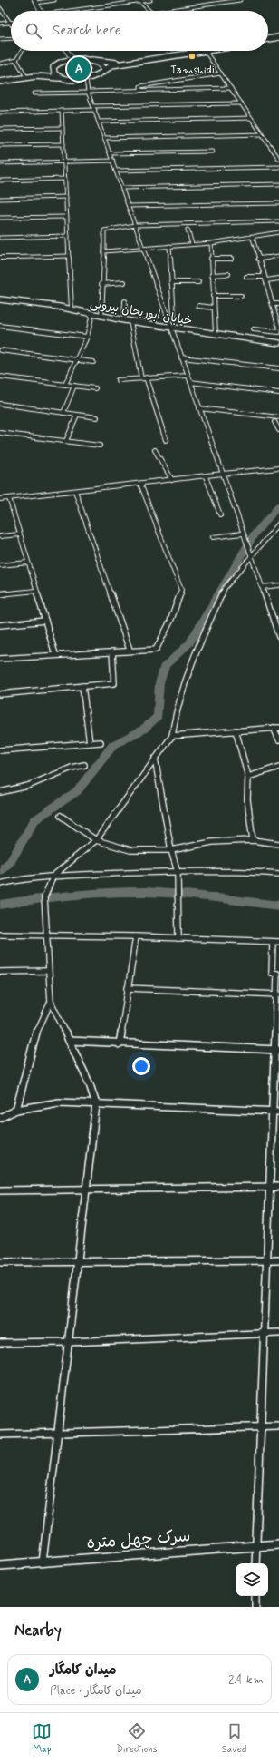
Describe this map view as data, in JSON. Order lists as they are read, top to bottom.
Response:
{
  "streets": {
    "street": ["خیابان ابوریحان بیرونی", "سرک چهل متره"]
  },
  "places": ["Jamshidi"],
  "page": {
    "search": "Search here",
    "pins": "A",
    "heading": "Nearby",
    "list": [
      {
        "mark": "A",
        "name": "میدان کامگار",
        "note": "Place · میدان کامگار",
        "value": "2.4 km"
      }
    ],
    "nav": ["Map", "Directions", "Saved"]
  }
}
